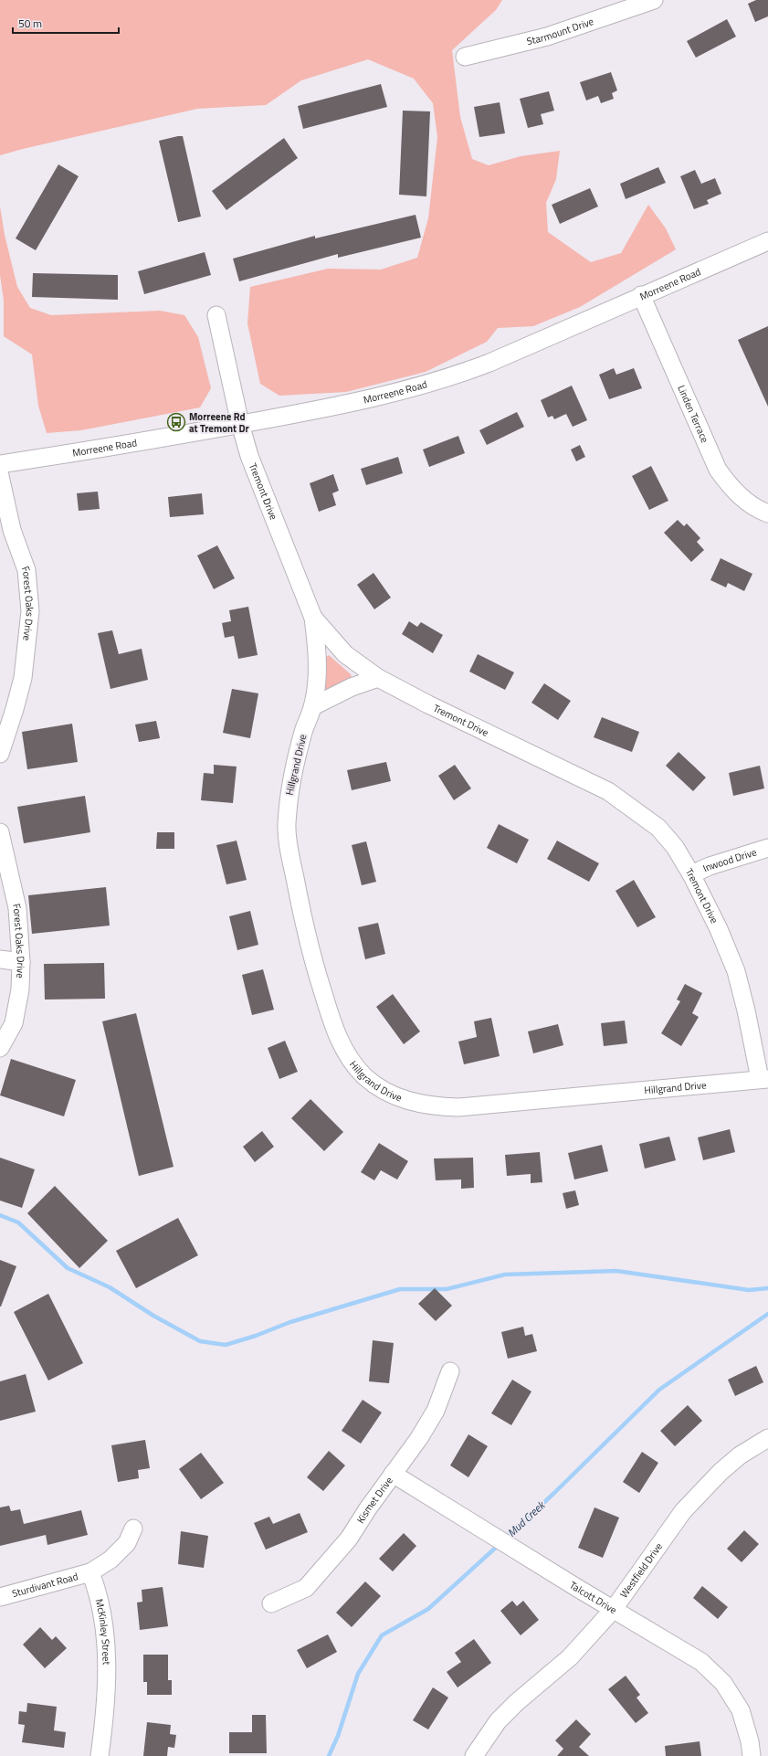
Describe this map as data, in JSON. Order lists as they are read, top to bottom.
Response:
{
  "streets": {
    "street": [
      "Starmount Drive",
      "Morreene Road",
      "Linden Terrace",
      "Tremont Drive",
      "Forest Oaks Drive",
      "Hillgrand Drive",
      "Inwood Drive",
      "Kismet Drive",
      "Westfield Drive",
      "Sturdivant Road",
      "Talcott Drive",
      "McKinley Street"
    ]
  },
  "crossings": [
    ["Morreene Road", "Linden Terrace"],
    ["Morreene Road", "Tremont Drive"],
    ["Tremont Drive", "Hillgrand Drive"],
    ["Tremont Drive", "Inwood Drive"],
    ["Kismet Drive", "Talcott Drive"],
    ["Westfield Drive", "Talcott Drive"],
    ["Sturdivant Road", "McKinley Street"]
  ],
  "water": ["Mud Creek"],
  "places": {
    "bus stop": ["Morreene Rd at Tremont Dr"]
  },
  "scale_bar": "50 m"
}
